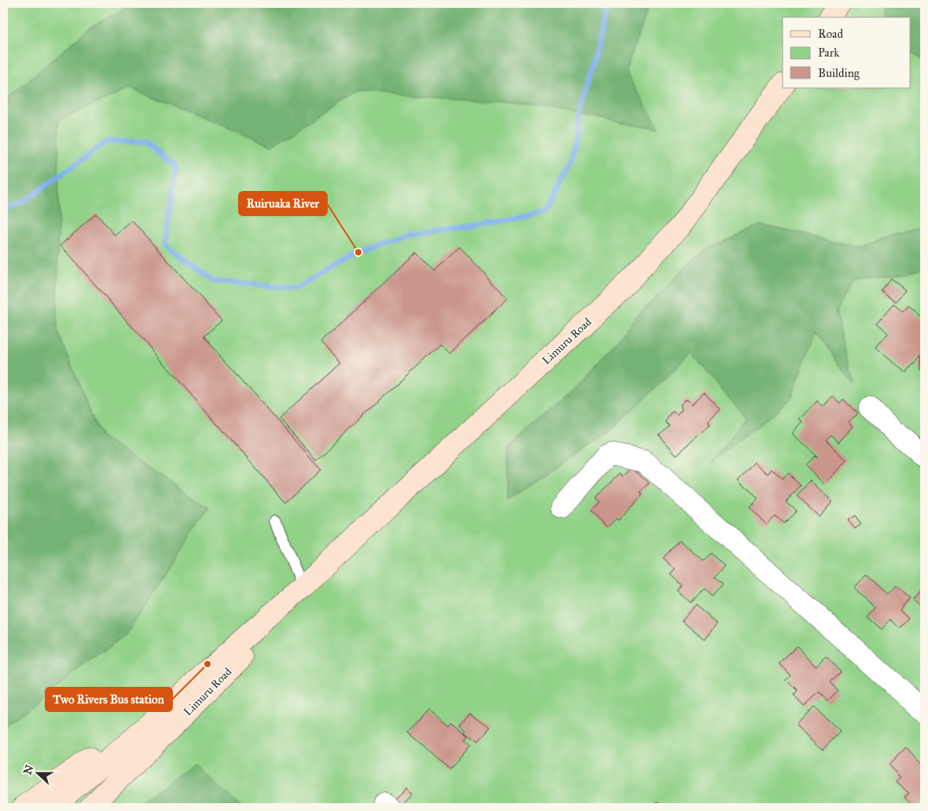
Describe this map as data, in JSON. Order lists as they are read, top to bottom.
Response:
{
  "streets": {
    "main road": ["Limuru Road"]
  },
  "places": ["Ruiruaka River", "Two Rivers Bus station"],
  "legend": ["Road", "Park", "Building"],
  "north": "left"
}
